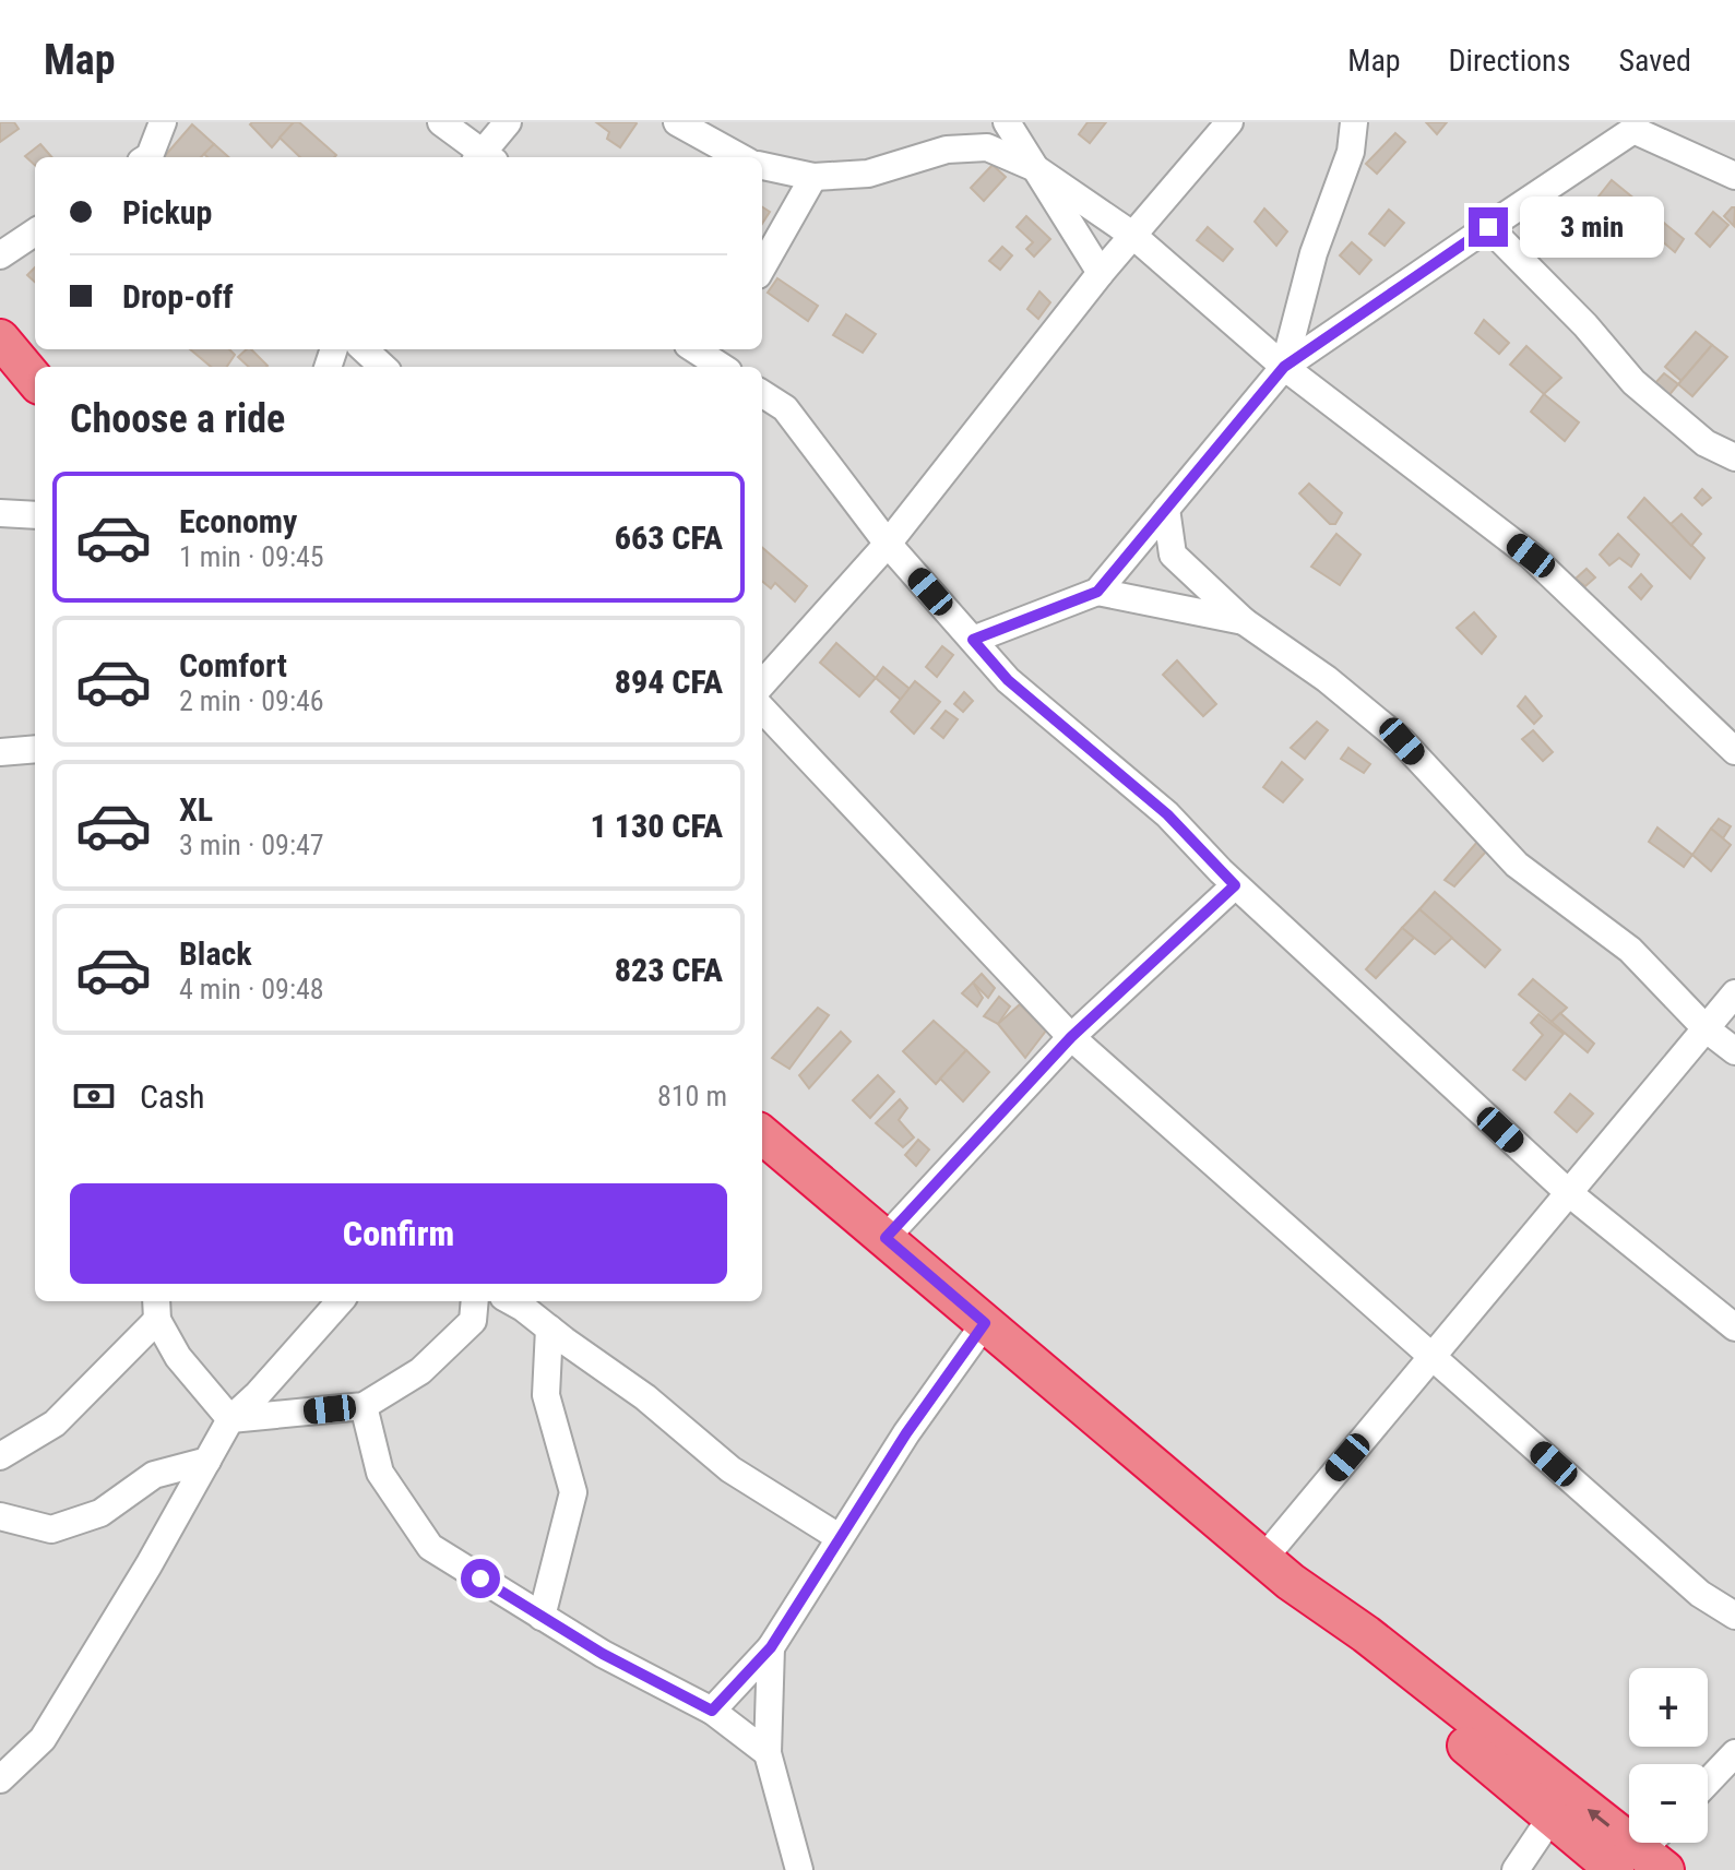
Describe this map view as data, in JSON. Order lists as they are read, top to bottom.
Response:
{
  "page": {
    "header": "Map",
    "nav": ["Map", "Directions", "Saved"],
    "banner": ["Pickup", "Drop-off"],
    "bubble": "3 min",
    "heading": "Choose a ride",
    "list": [
      {
        "name": "Economy",
        "note": "1 min · 09:45",
        "value": "663 CFA"
      },
      {
        "name": "Comfort",
        "note": "2 min · 09:46",
        "value": "894 CFA"
      },
      {
        "name": "XL",
        "note": "3 min · 09:47",
        "value": "1 130 CFA"
      },
      {
        "name": "Black",
        "note": "4 min · 09:48",
        "value": "823 CFA"
      }
    ],
    "pay": ["Cash", "810 m"],
    "buttons": "Confirm",
    "map_buttons": ["+", "−"]
  }
}
